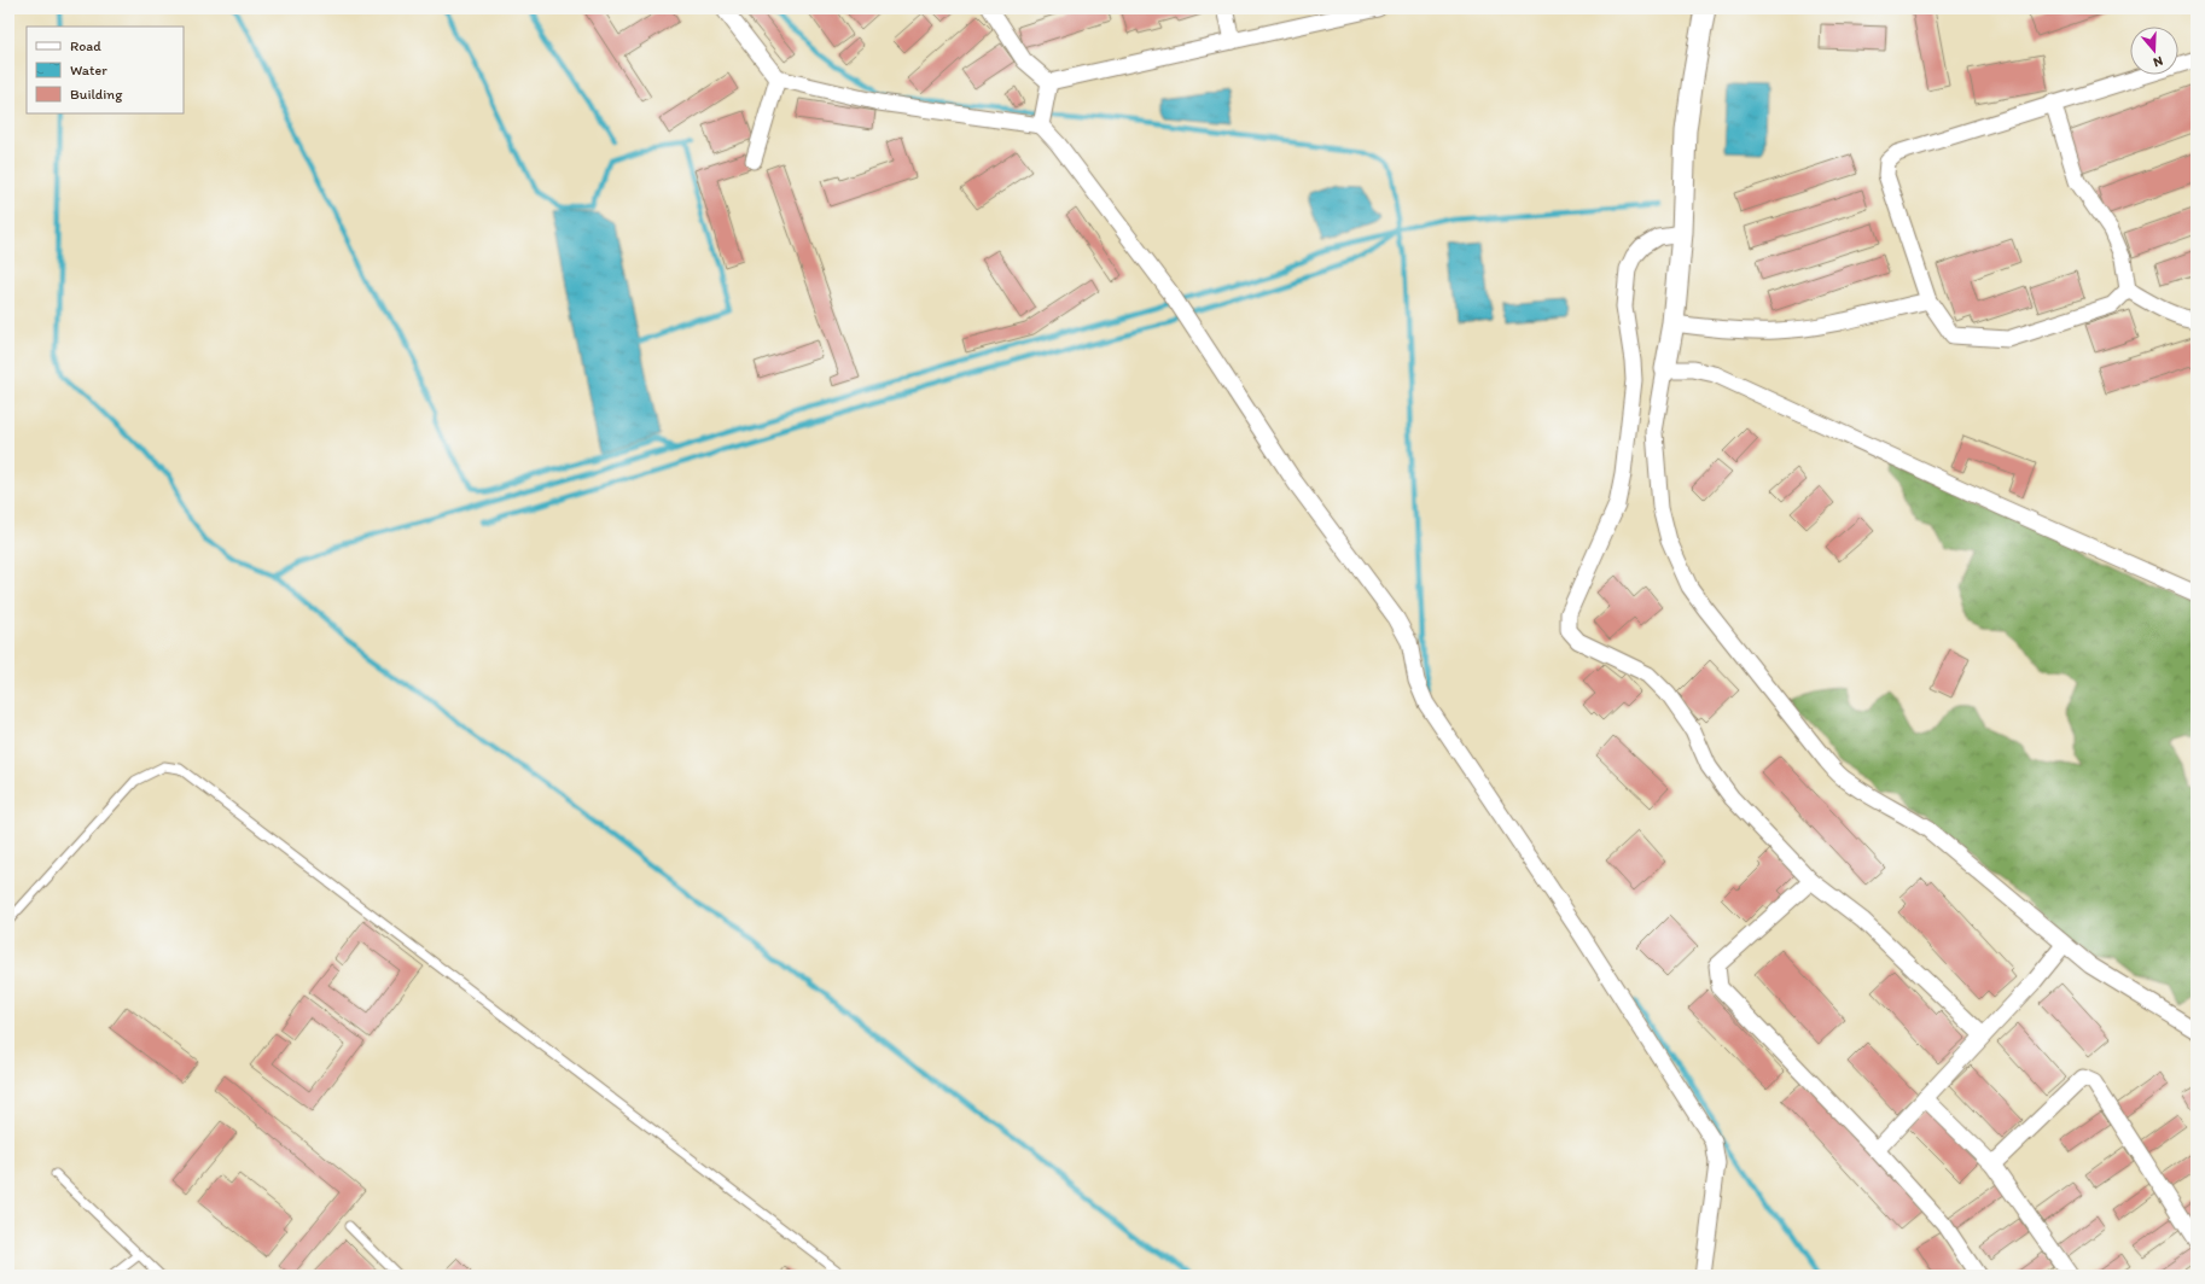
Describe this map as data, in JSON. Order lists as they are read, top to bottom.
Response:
{
  "legend": ["Road", "Water", "Building"],
  "north": "bottom"
}
